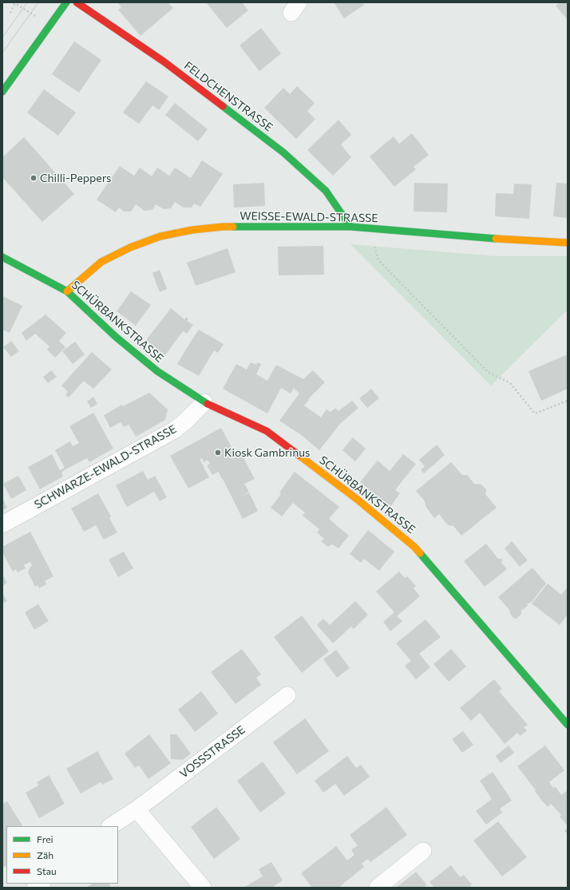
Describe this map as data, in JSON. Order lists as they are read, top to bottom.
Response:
{
  "streets": {
    "street": [
      "FELDCHENSTRASSE",
      "WEISSE-EWALD-STRASSE",
      "SCHÜRBANKSTRASSE",
      "SCHWARZE-EWALD-STRASSE",
      "VOSSSTRASSE"
    ]
  },
  "crossings": [
    ["FELDCHENSTRASSE", "WEISSE-EWALD-STRASSE"],
    ["WEISSE-EWALD-STRASSE", "SCHÜRBANKSTRASSE"],
    ["SCHÜRBANKSTRASSE", "SCHWARZE-EWALD-STRASSE"]
  ],
  "places": ["Chilli-Peppers", "Kiosk Gambrinus"],
  "legend": ["Frei", "Zäh", "Stau"]
}
